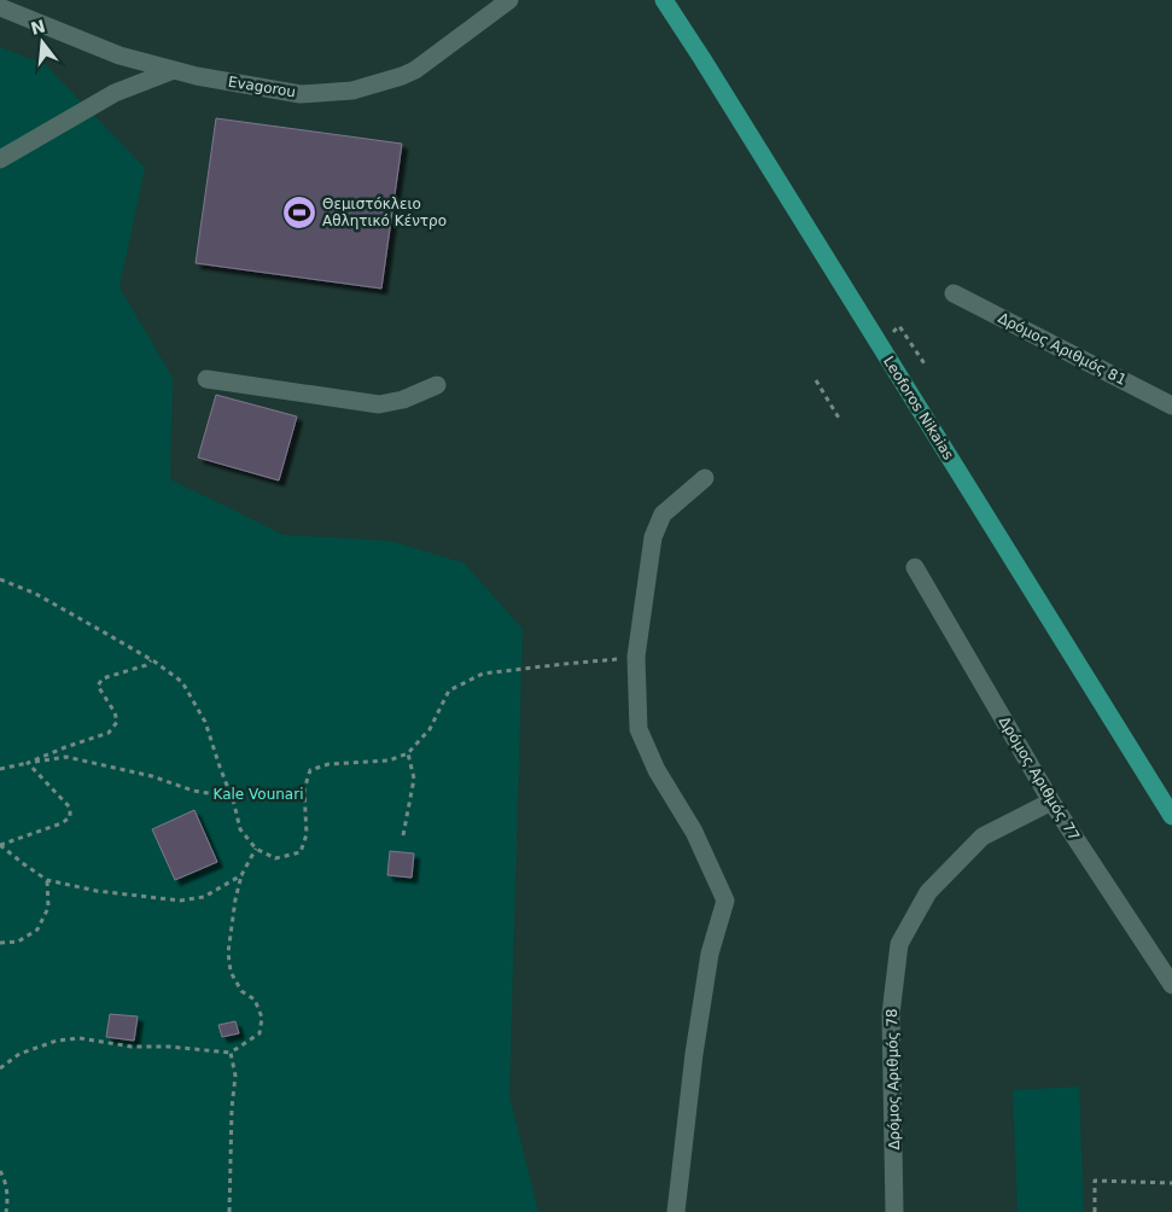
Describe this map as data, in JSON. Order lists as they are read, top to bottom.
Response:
{
  "streets": {
    "main road": ["Leoforos Nikaias"],
    "street": [
      "Evagorou",
      "Δρόμος Αριθμός 81",
      "Δρόμος Αριθμός 77",
      "Δρόμος Αριθμός 78"
    ]
  },
  "crossings": [
    ["Δρόμος Αριθμός 77", "Δρόμος Αριθμός 78"]
  ],
  "parks": ["Kale Vounari"],
  "places": {
    "sports": ["Θεμιστόκλειο Αθλητικό Κέντρο"]
  },
  "north": "top"
}
